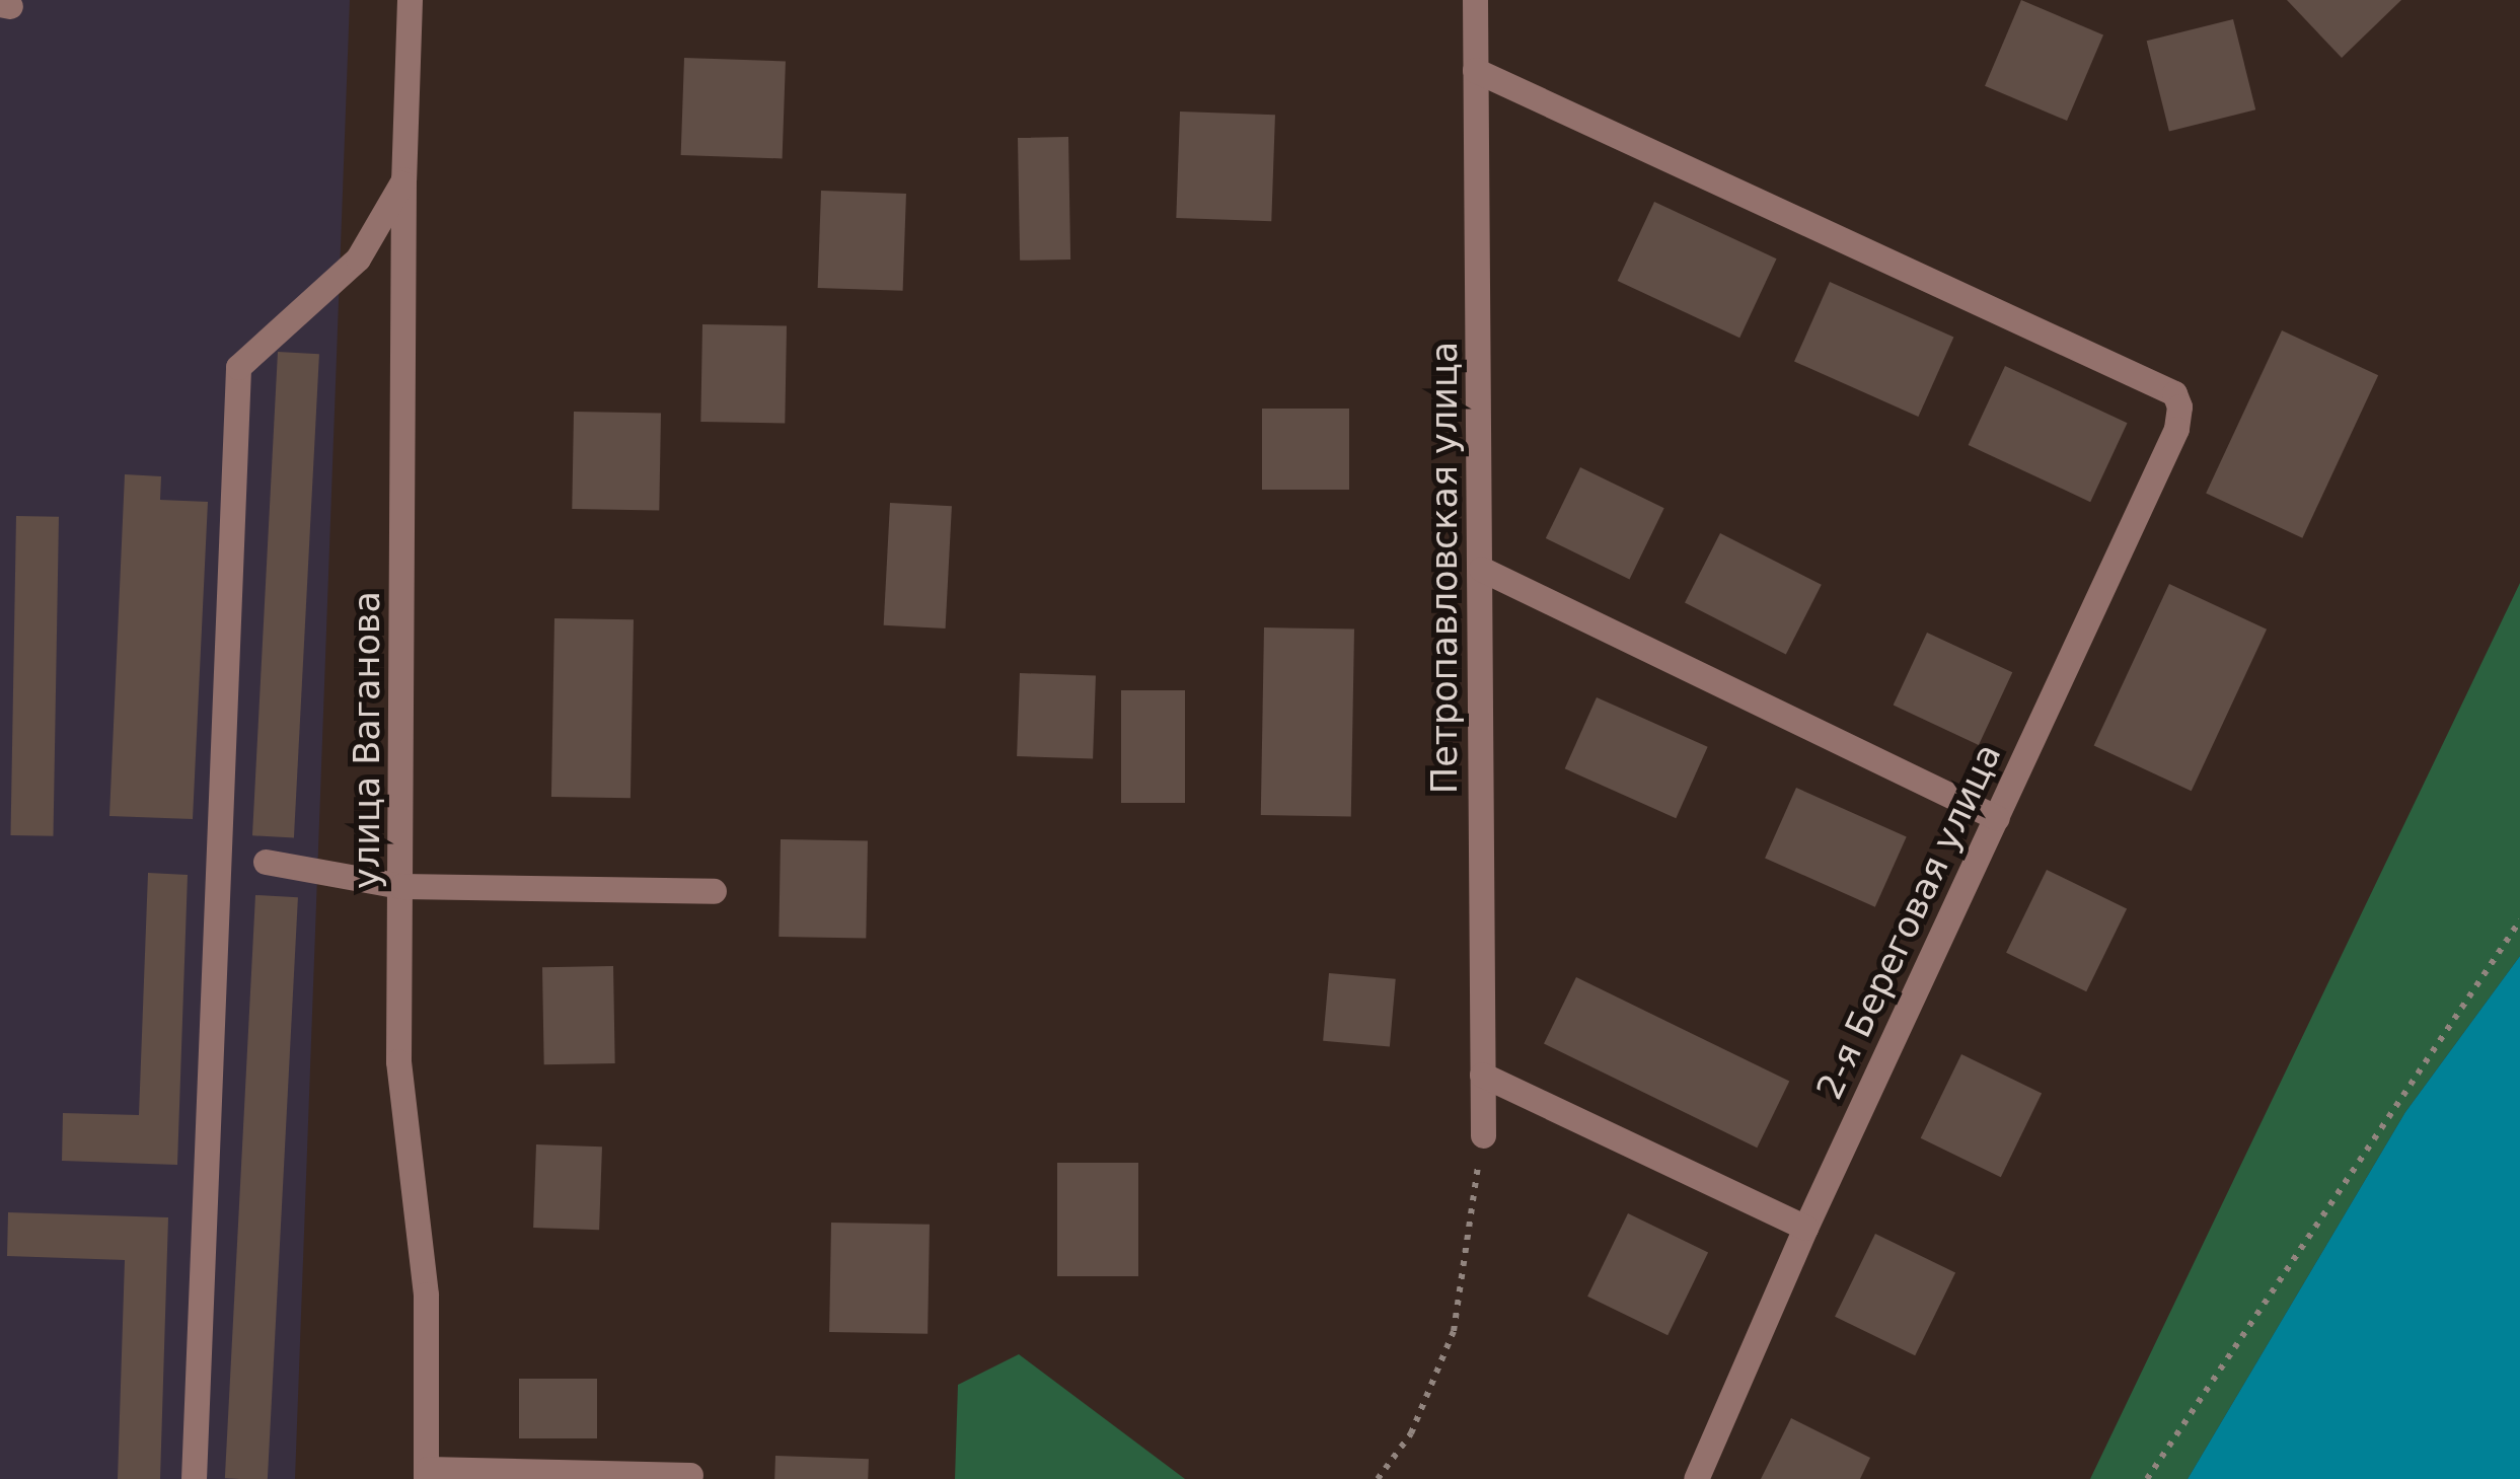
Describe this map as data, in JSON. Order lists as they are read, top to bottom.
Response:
{
  "streets": {
    "street": ["Петропавловская улица", "улица Ваганова", "2-я Береговая улица"]
  },
  "crossings": [
    ["Петропавловская улица", "2-я Береговая улица"]
  ]
}
